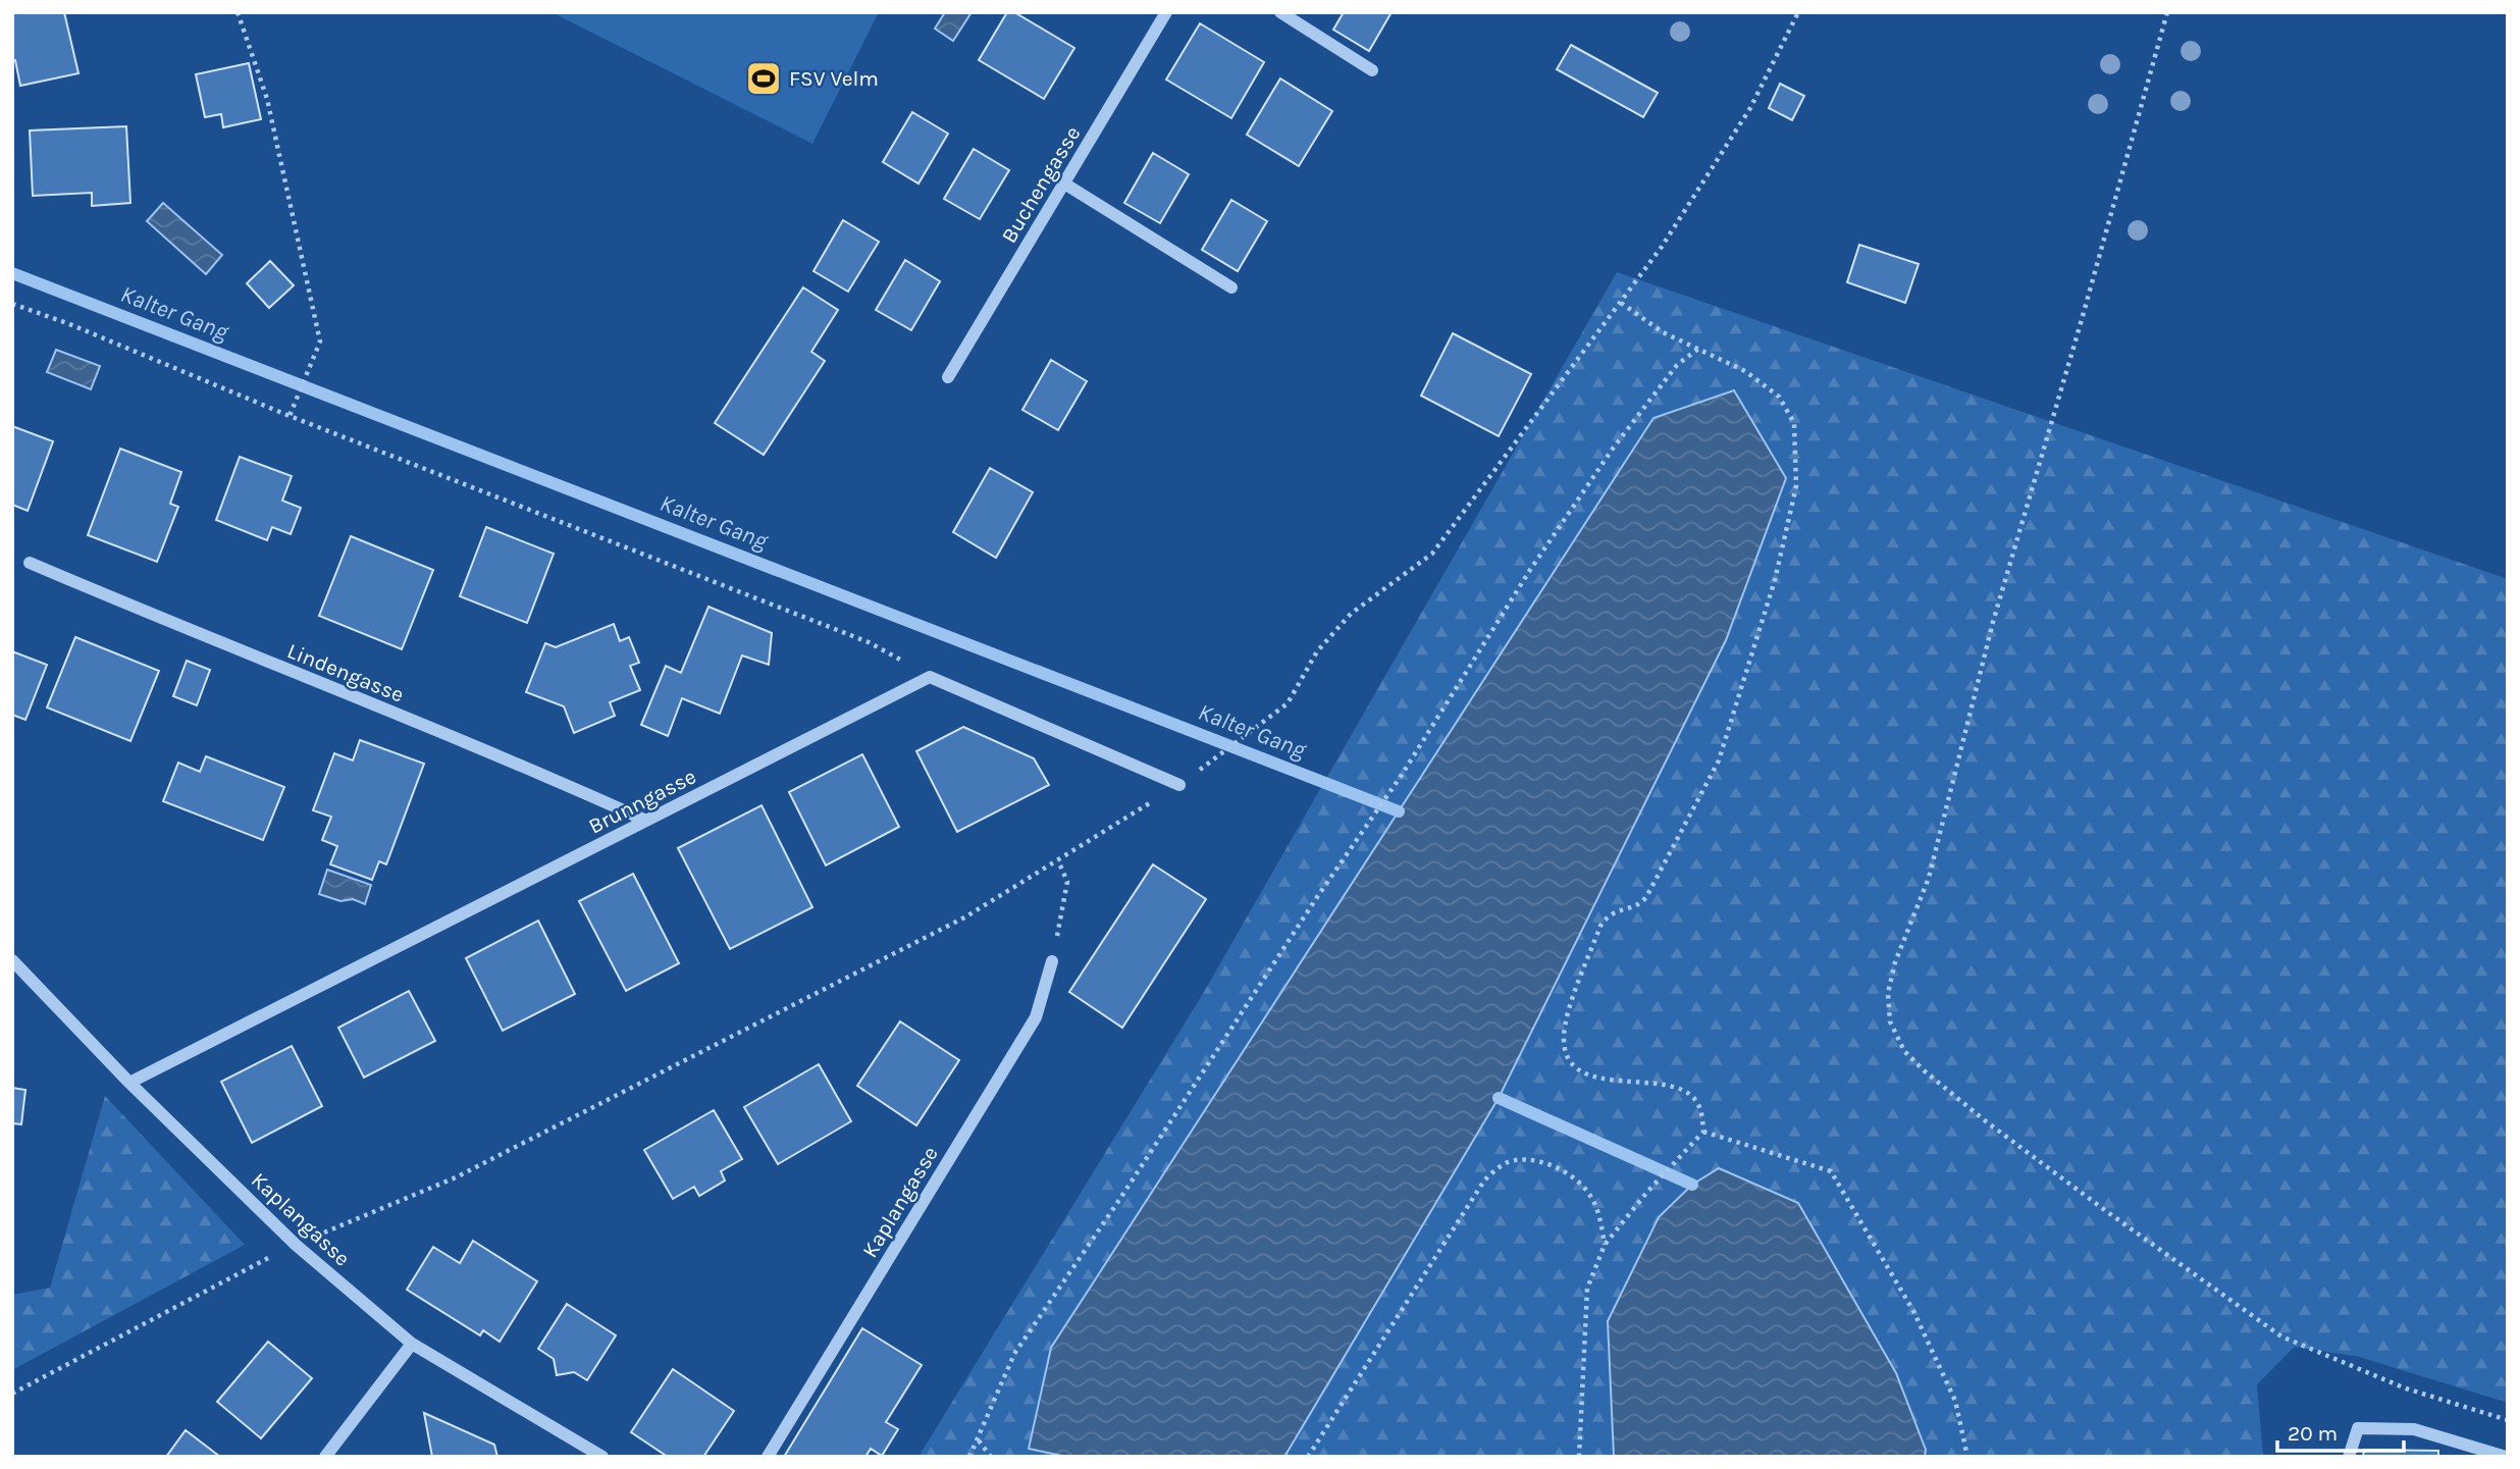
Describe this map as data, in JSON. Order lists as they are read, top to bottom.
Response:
{
  "streets": {
    "street": [
      "Buchengasse",
      "Lindengasse",
      "Brunngasse",
      "Kaplangasse"
    ]
  },
  "crossings": [
    ["Lindengasse", "Brunngasse"],
    ["Brunngasse", "Kaplangasse"]
  ],
  "water": ["Kalter Gang"],
  "places": {
    "sports": ["FSV Velm"]
  },
  "scale_bar": "20 m"
}
